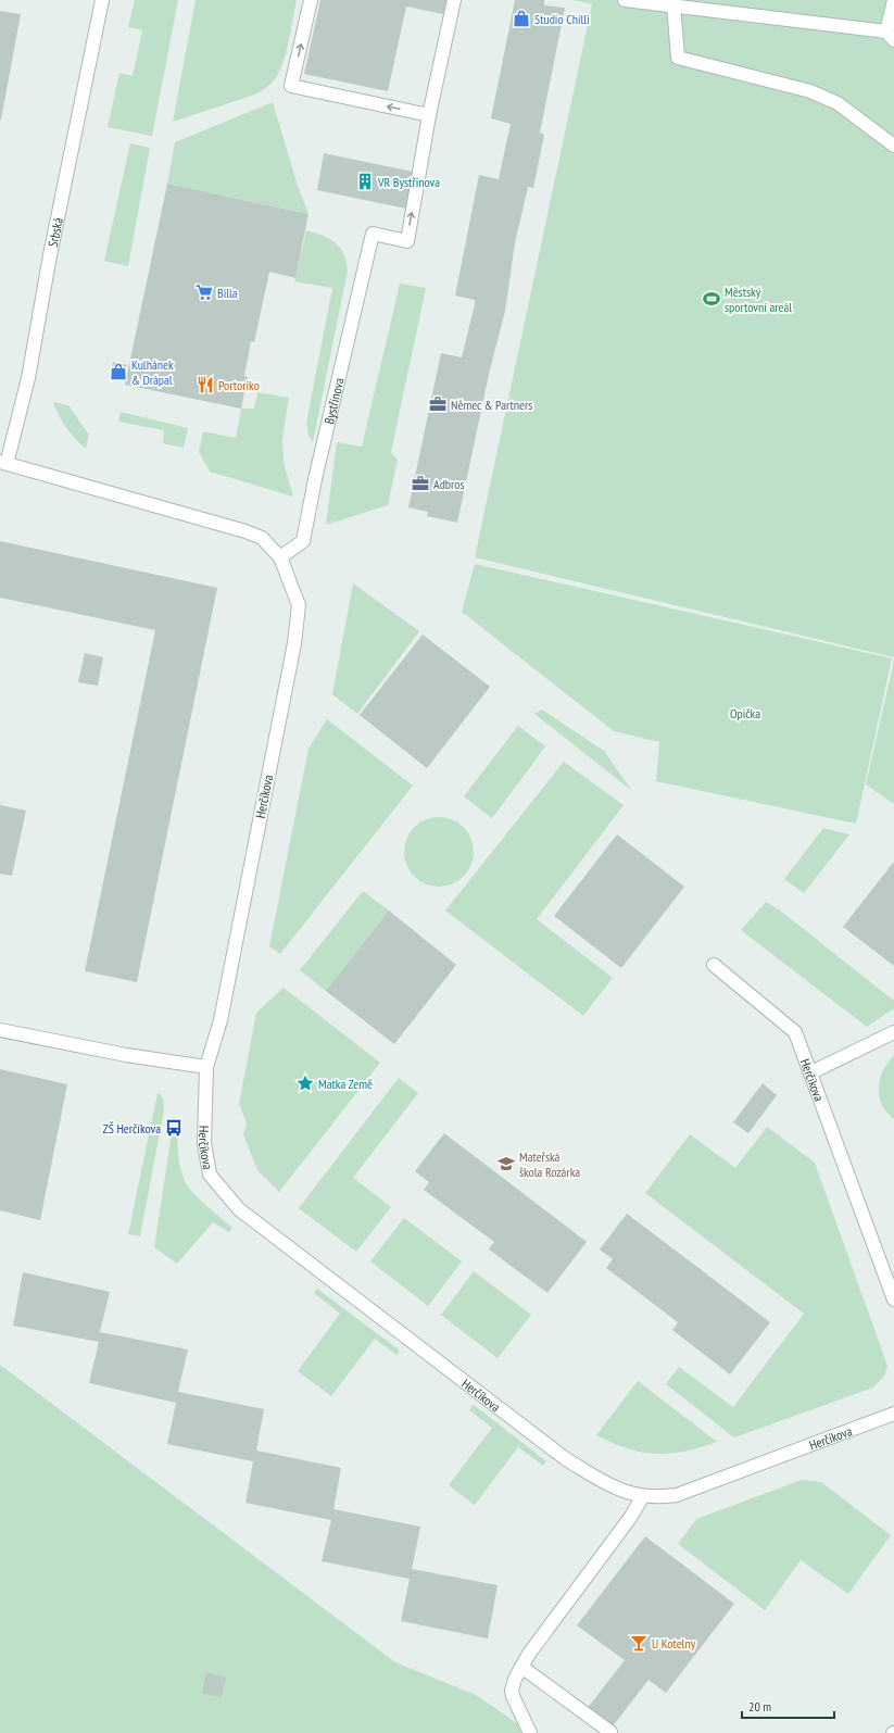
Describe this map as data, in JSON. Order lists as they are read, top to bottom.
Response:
{
  "streets": {
    "street": ["Srbská", "Bystřinova", "Herčíkova"]
  },
  "crossings": [
    ["Bystřinova", "Herčíkova"]
  ],
  "one_way": ["Bystřinova"],
  "parks": ["Opička"],
  "places": {
    "shop": ["Studio Chilli", "Kulhánek & Drápal"],
    "building": ["VR Bystřinova"],
    "supermarket": ["Billa"],
    "sports": ["Městský sportovní areál"],
    "restaurant": ["Portoriko"],
    "office": ["Němec & Partners", "Adbros"],
    "place": ["Matka Země"],
    "bus stop": ["ZŠ Herčíkova"],
    "school or university": ["Mateřská škola Rozárka"],
    "bar": ["U Kotelny"]
  },
  "scale_bar": "20 m"
}
